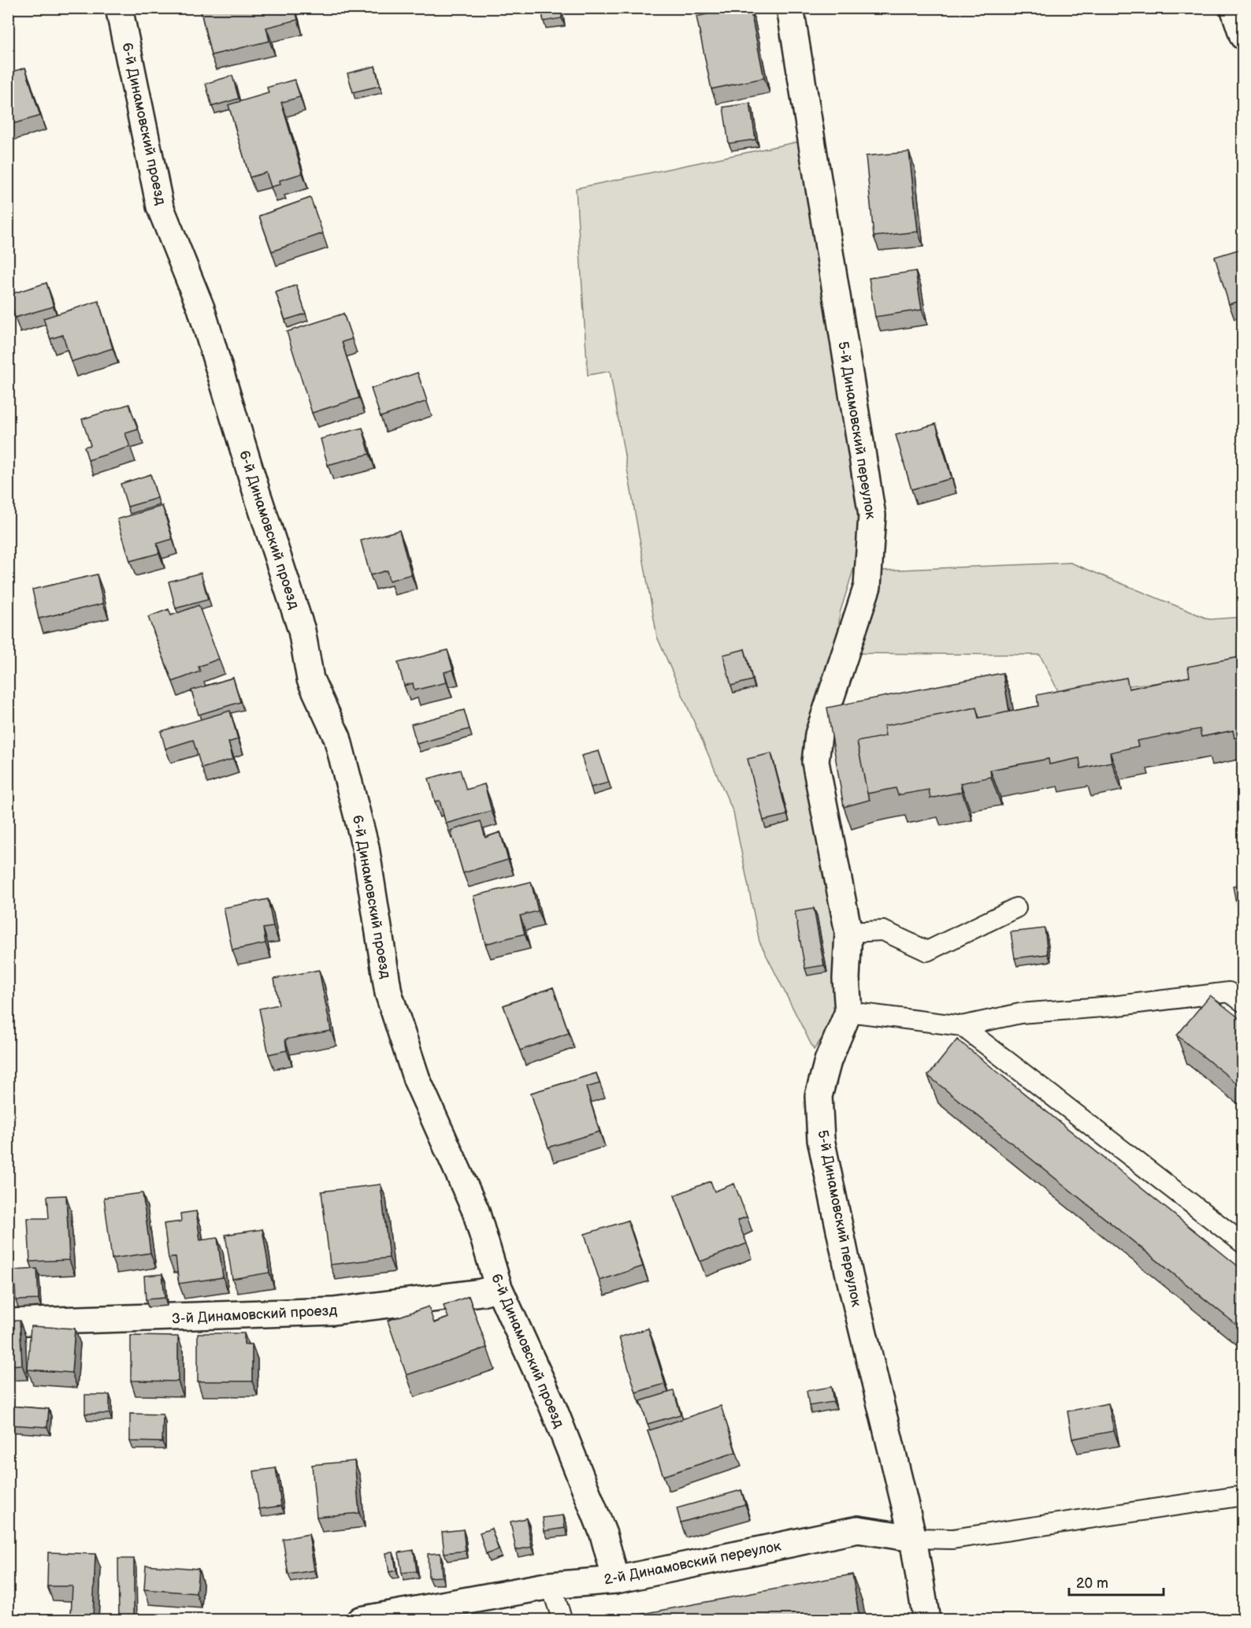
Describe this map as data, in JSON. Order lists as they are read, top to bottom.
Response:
{
  "streets": {
    "street": [
      "6-й Динамовский проезд",
      "5-й Динамовский переулок",
      "3-й Динамовский проезд",
      "2-й Динамовский переулок"
    ]
  },
  "crossings": [
    ["6-й Динамовский проезд", "3-й Динамовский проезд"],
    ["6-й Динамовский проезд", "2-й Динамовский переулок"],
    ["5-й Динамовский переулок", "2-й Динамовский переулок"]
  ],
  "scale_bar": "20 m"
}
